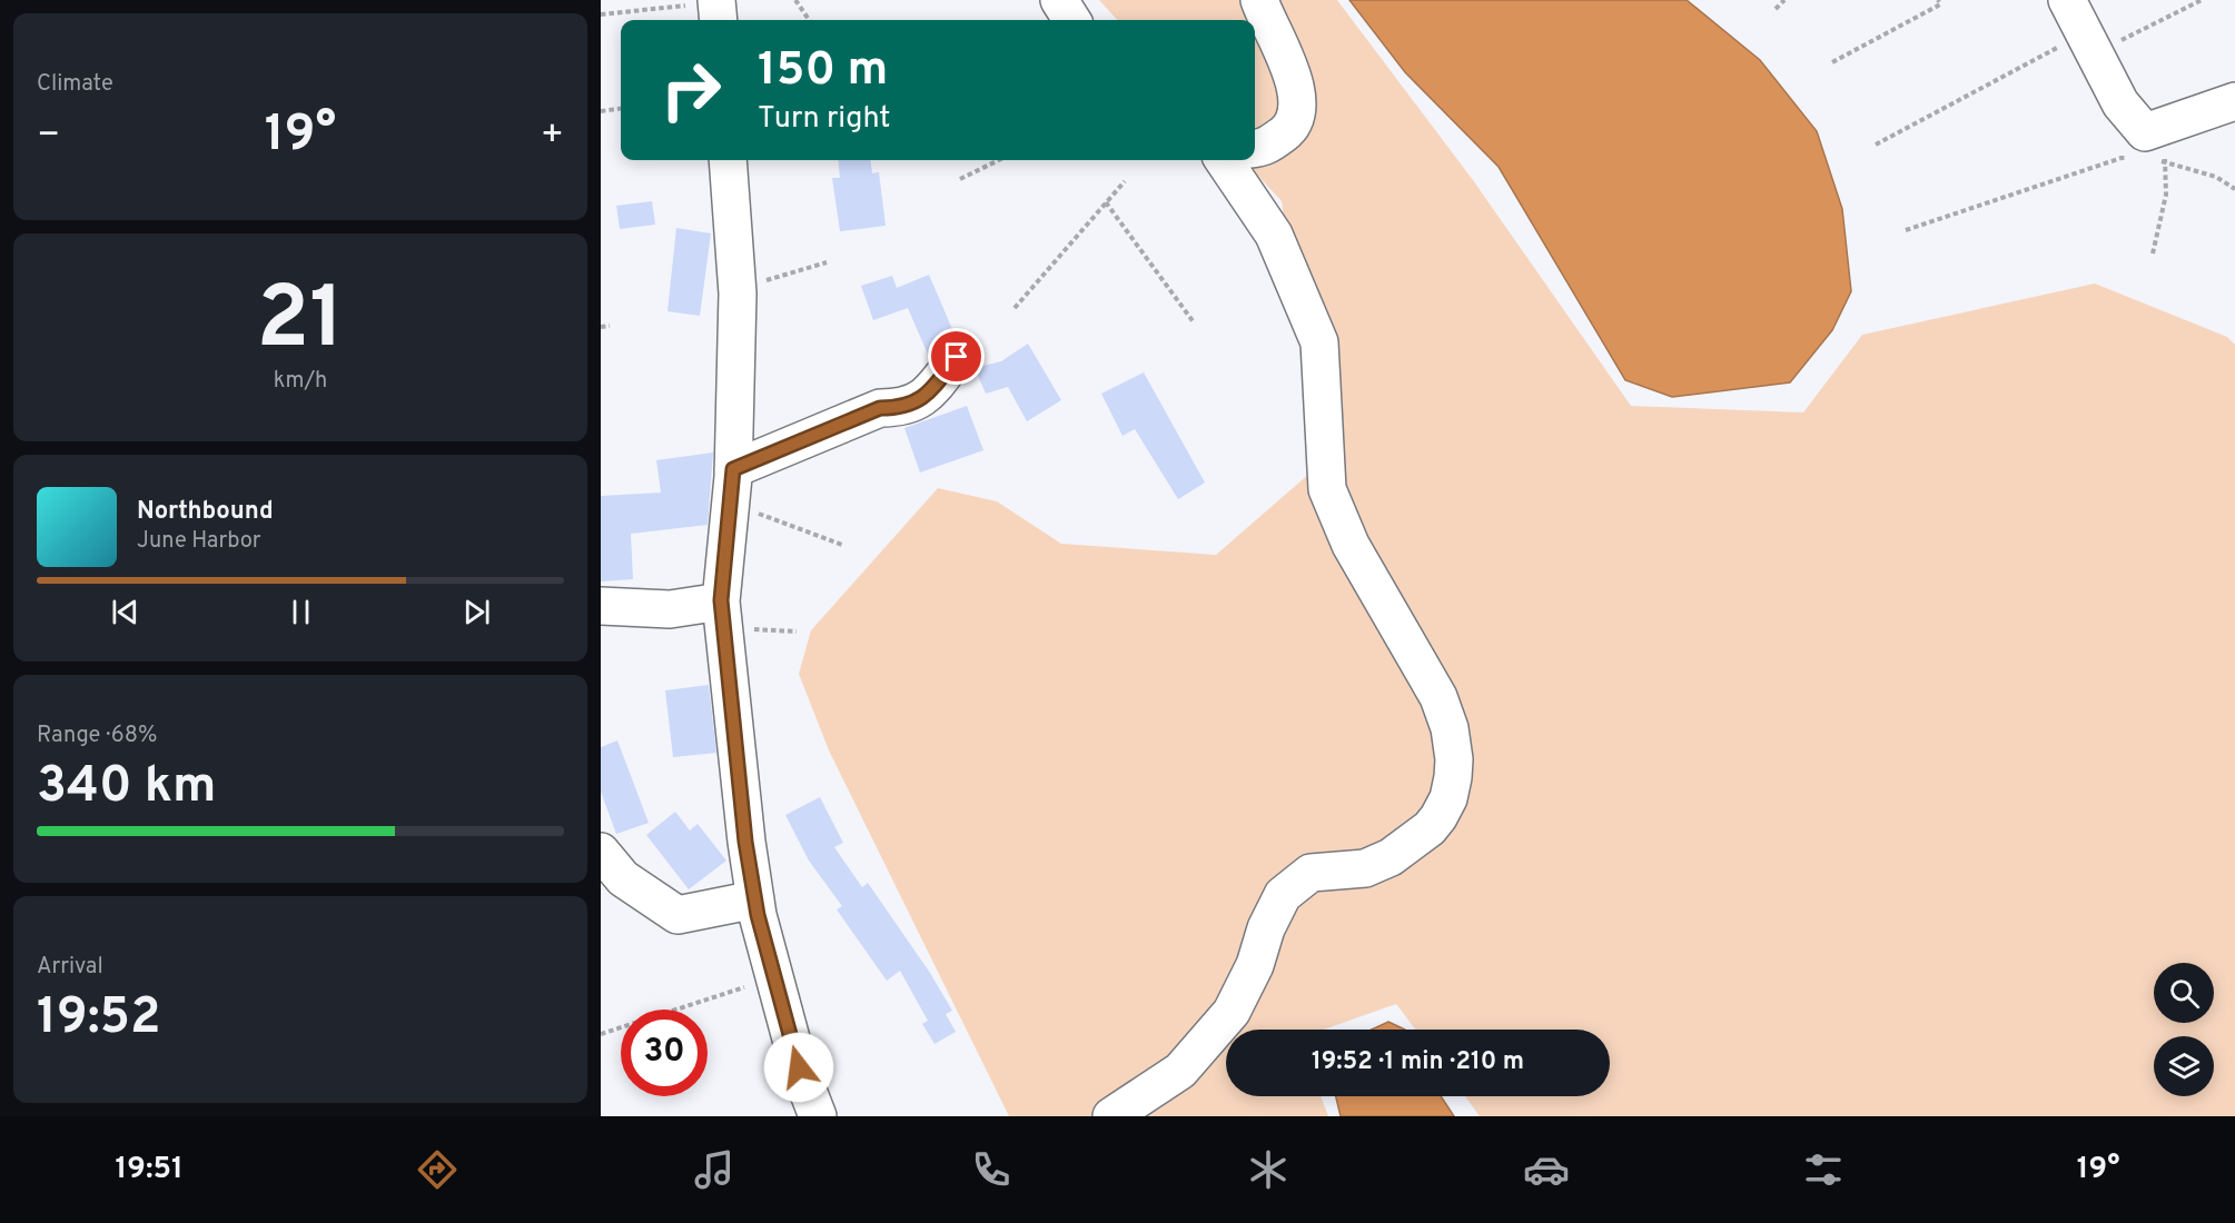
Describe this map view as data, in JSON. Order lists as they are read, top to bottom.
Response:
{
  "page": {
    "tile": [
      "Climate",
      ["21", "km/h"],
      ["Range · 68%", "340 km"],
      ["Arrival", "19:52"]
    ],
    "turn": ["150 m", "Turn right"],
    "heat": ["−", "19°", "+"],
    "song": ["Northbound", "June Harbor"],
    "limit": "30",
    "trip": "19:52 · 1 min · 210 m",
    "tabs": ["19:51", "19°"]
  }
}
